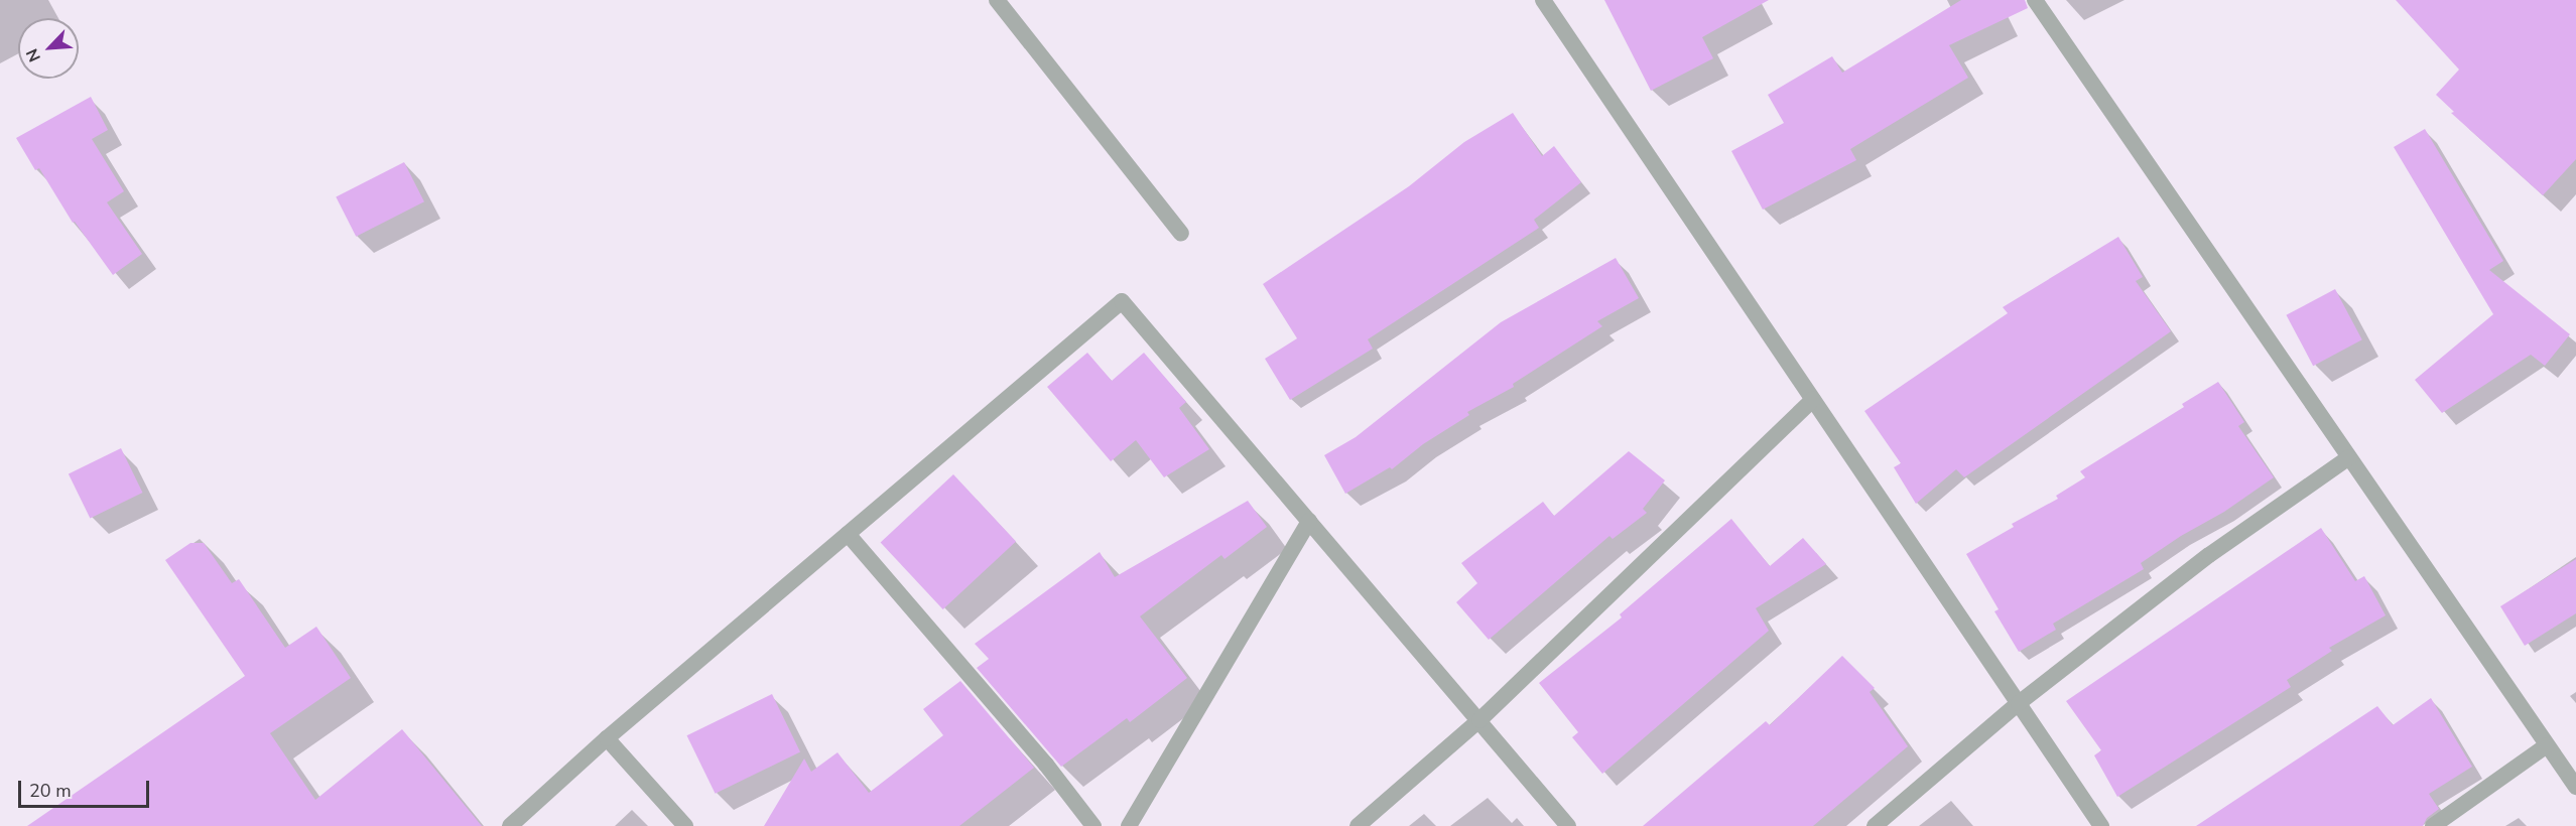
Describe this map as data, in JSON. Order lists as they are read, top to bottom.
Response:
{
  "scale_bar": "20 m",
  "north": "bottom left"
}
